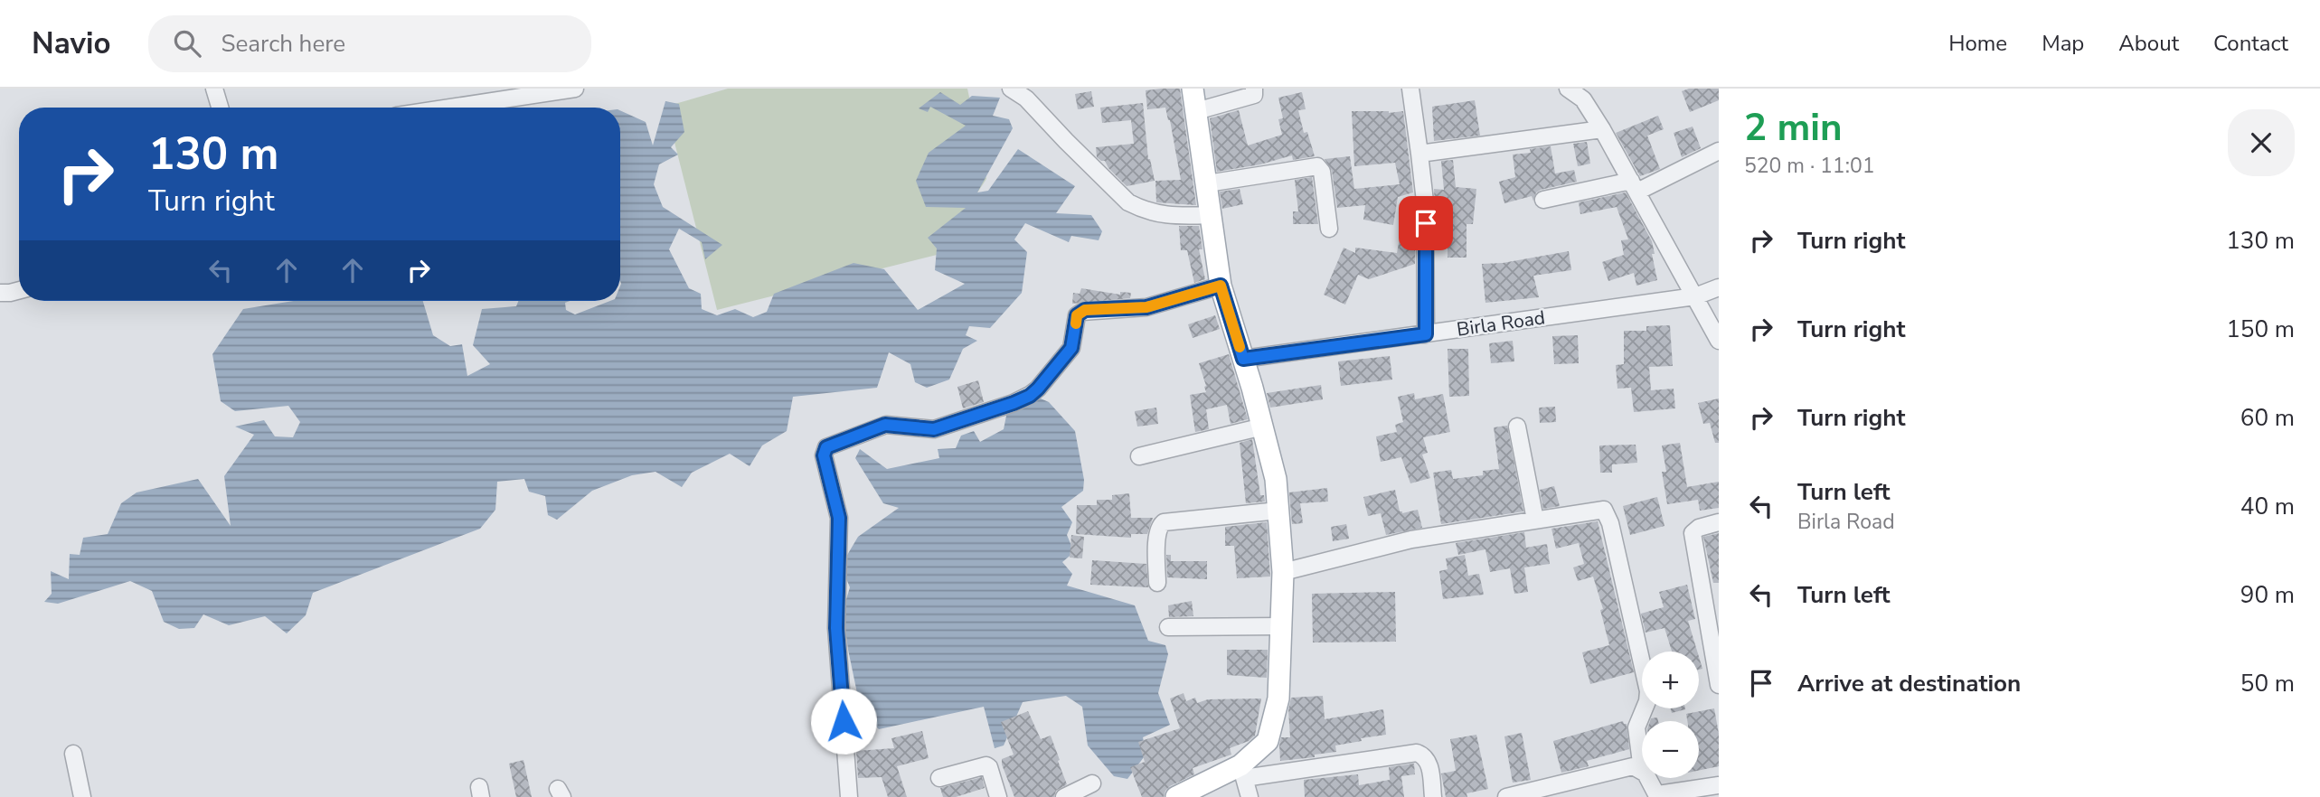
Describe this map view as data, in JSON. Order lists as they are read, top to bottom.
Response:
{
  "streets": {
    "street": ["Birla Road"]
  },
  "page": {
    "header": "Navio",
    "search": "Search here",
    "nav": [
      "Home",
      "Map",
      "About",
      "Contact"
    ],
    "heading": ["2 min", "520 m · 11:01"],
    "turn": ["130 m", "Turn right"],
    "list": [
      {
        "name": "Turn right",
        "value": "130 m"
      },
      {
        "name": "Turn right",
        "value": "150 m"
      },
      {
        "name": "Turn right",
        "value": "60 m"
      },
      {
        "name": "Turn left",
        "note": "Birla Road",
        "value": "40 m"
      },
      {
        "name": "Turn left",
        "value": "90 m"
      },
      {
        "name": "Arrive at destination",
        "value": "50 m"
      }
    ],
    "map_buttons": ["+", "−"]
  }
}
